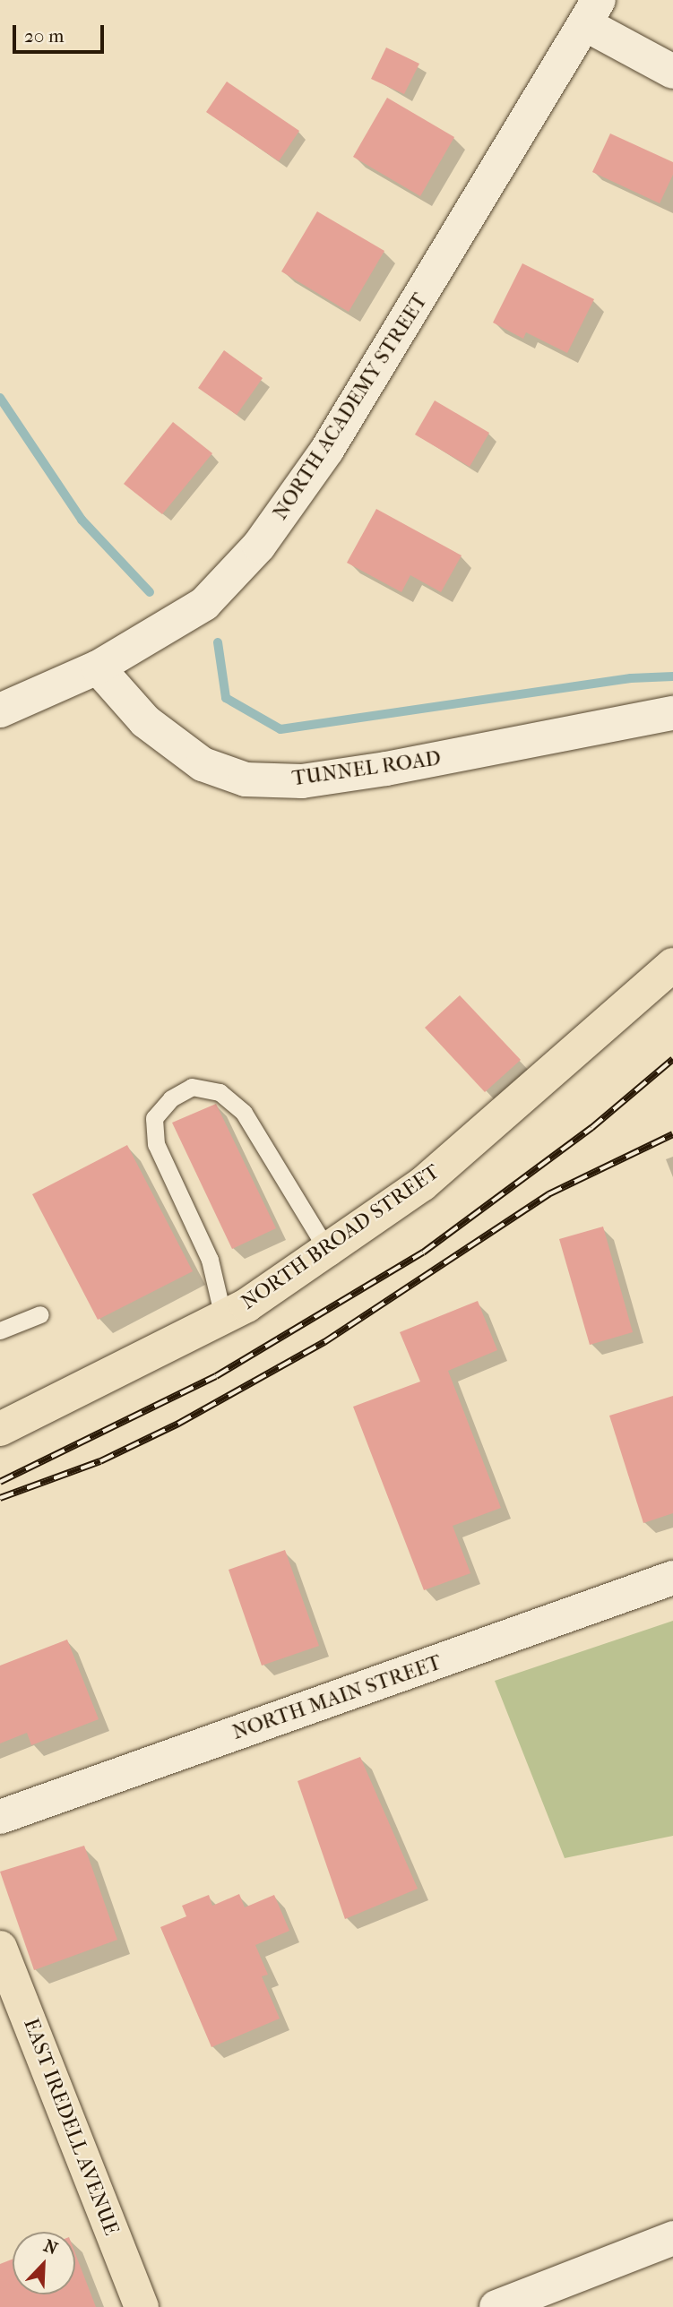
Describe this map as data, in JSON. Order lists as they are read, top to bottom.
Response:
{
  "streets": {
    "main road": ["NORTH BROAD STREET", "EAST IREDELL AVENUE"],
    "street": ["NORTH ACADEMY STREET", "TUNNEL ROAD", "NORTH MAIN STREET"]
  },
  "crossings": [
    ["NORTH ACADEMY STREET", "TUNNEL ROAD"]
  ],
  "scale_bar": "20 m",
  "north": "top right"
}
